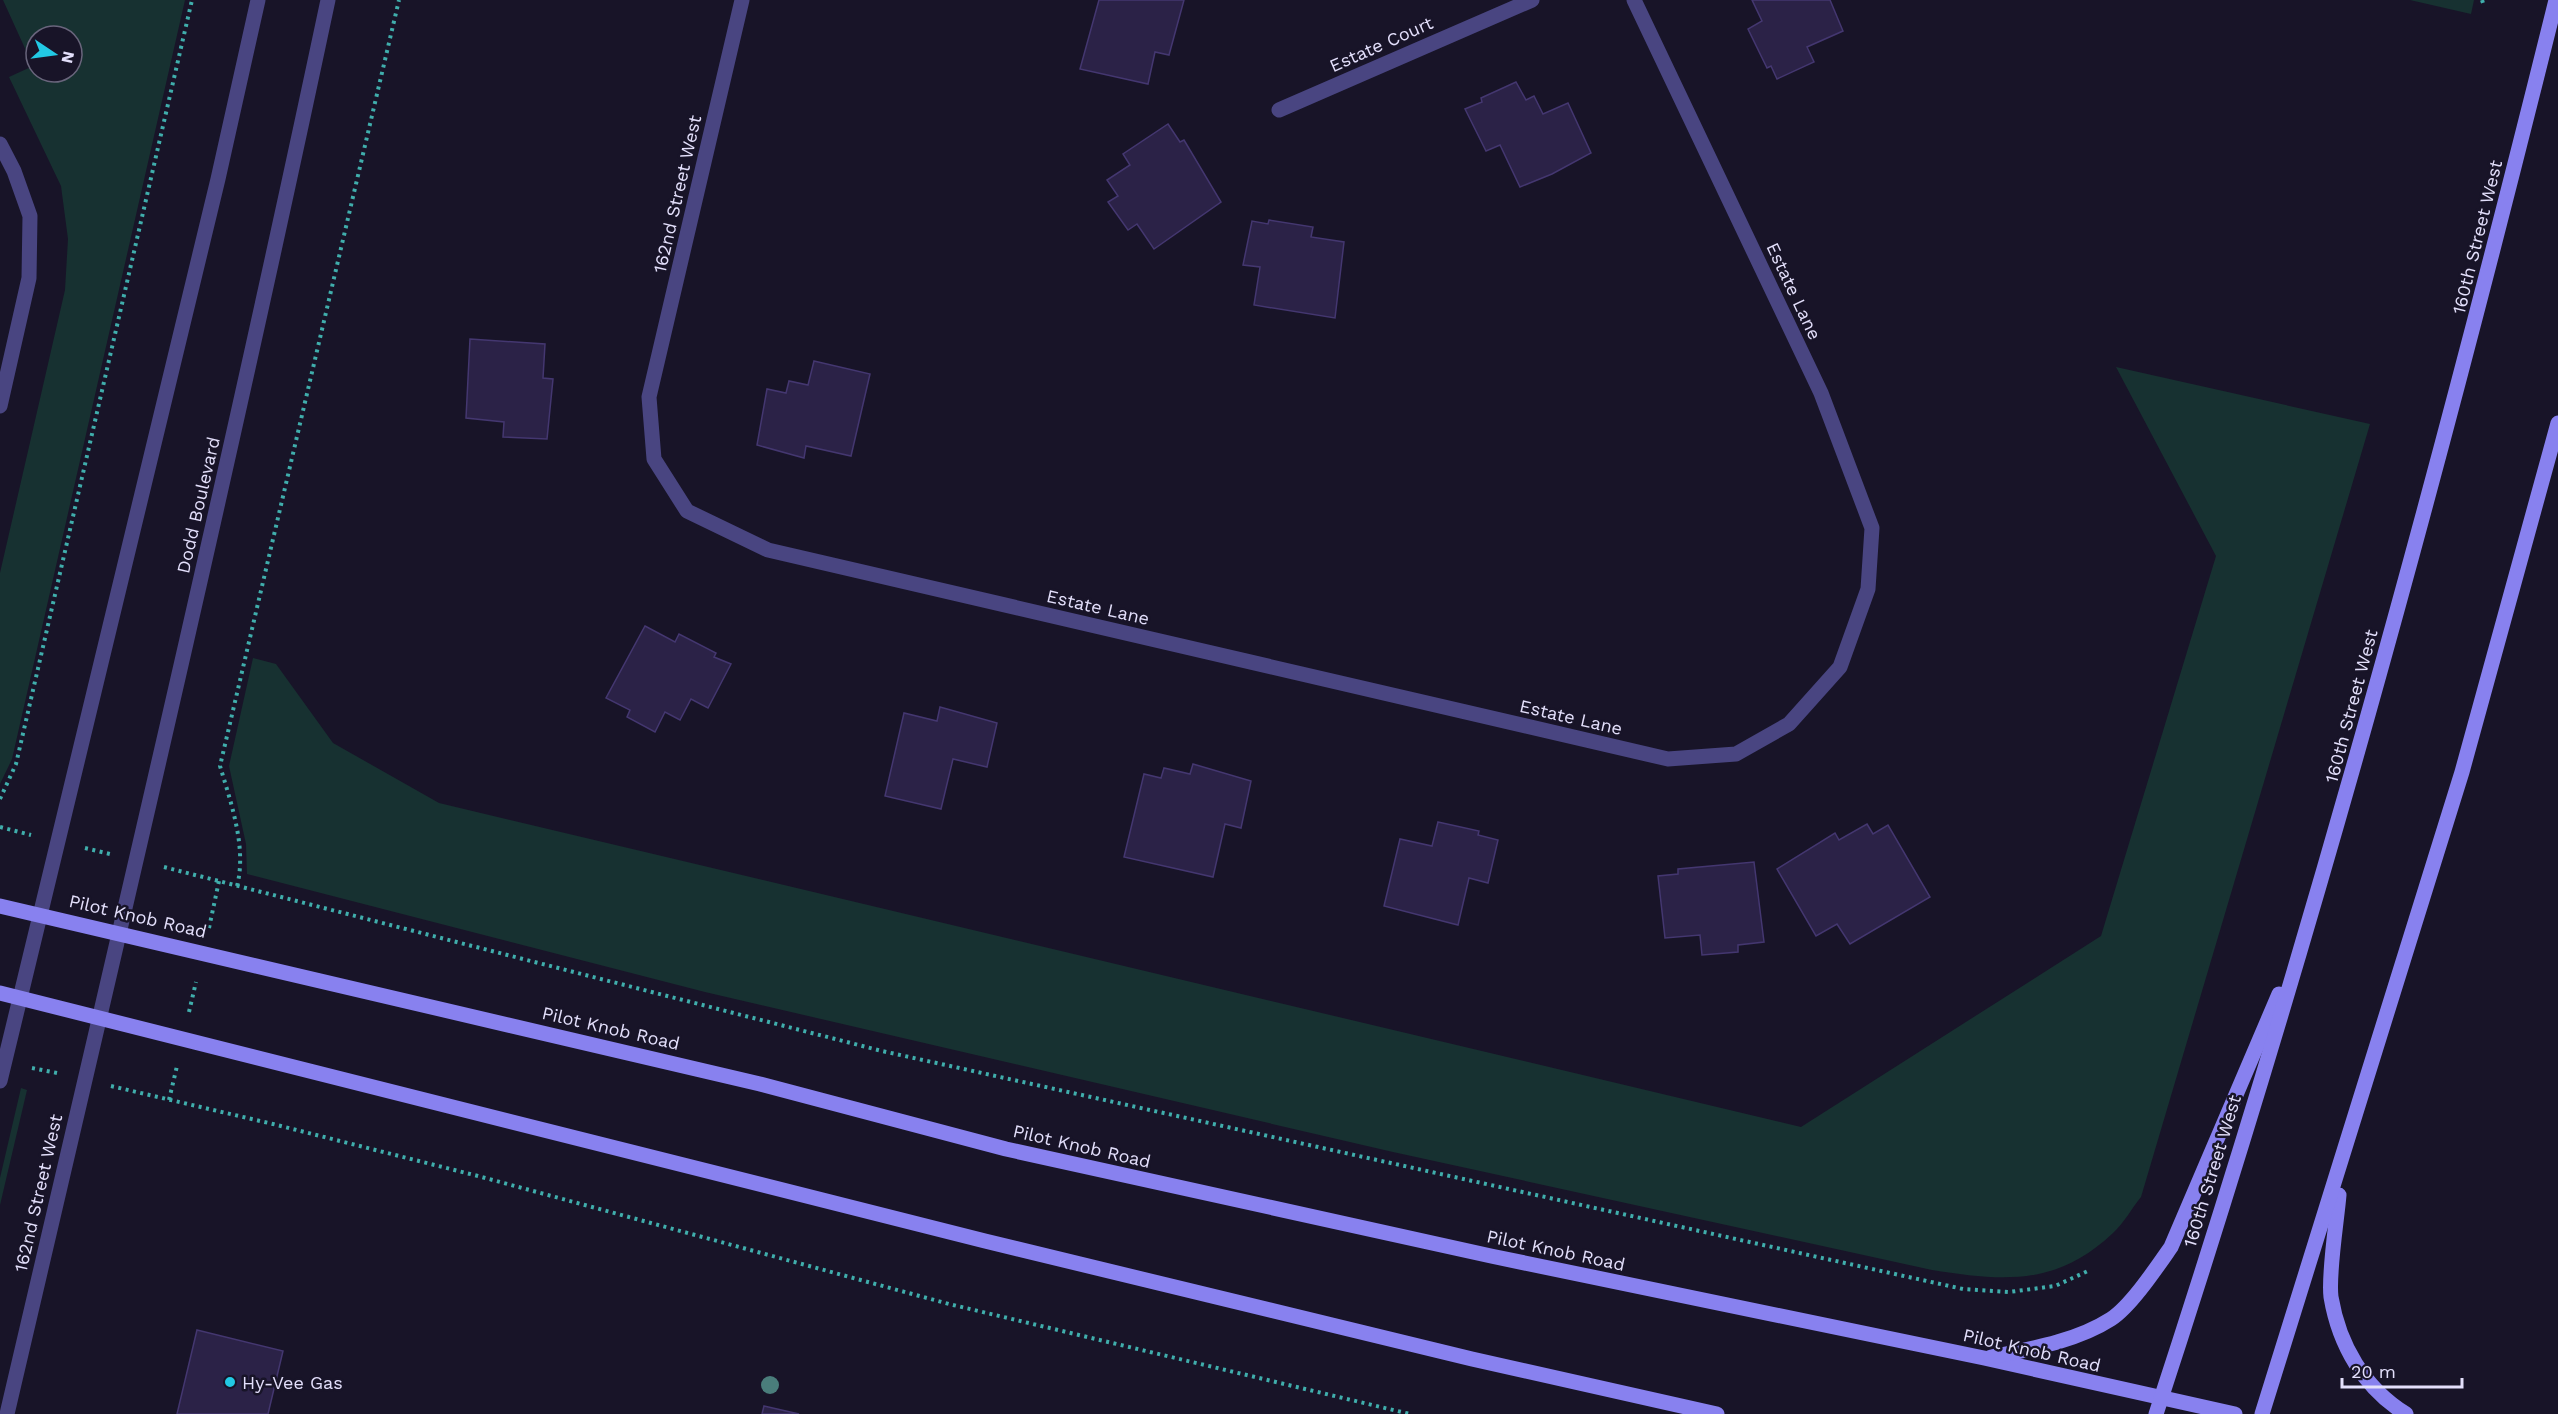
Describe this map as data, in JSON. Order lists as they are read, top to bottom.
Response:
{
  "streets": {
    "main road": ["160th Street West", "Pilot Knob Road"],
    "street": [
      "Estate Court",
      "162nd Street West",
      "Estate Lane",
      "Dodd Boulevard"
    ]
  },
  "crossings": [
    ["162nd Street West", "Estate Lane"],
    ["162nd Street West", "Dodd Boulevard"],
    ["160th Street West", "Pilot Knob Road"],
    ["Dodd Boulevard", "Pilot Knob Road"]
  ],
  "places": ["Hy-Vee Gas"],
  "scale_bar": "20 m",
  "north": "right"
}
